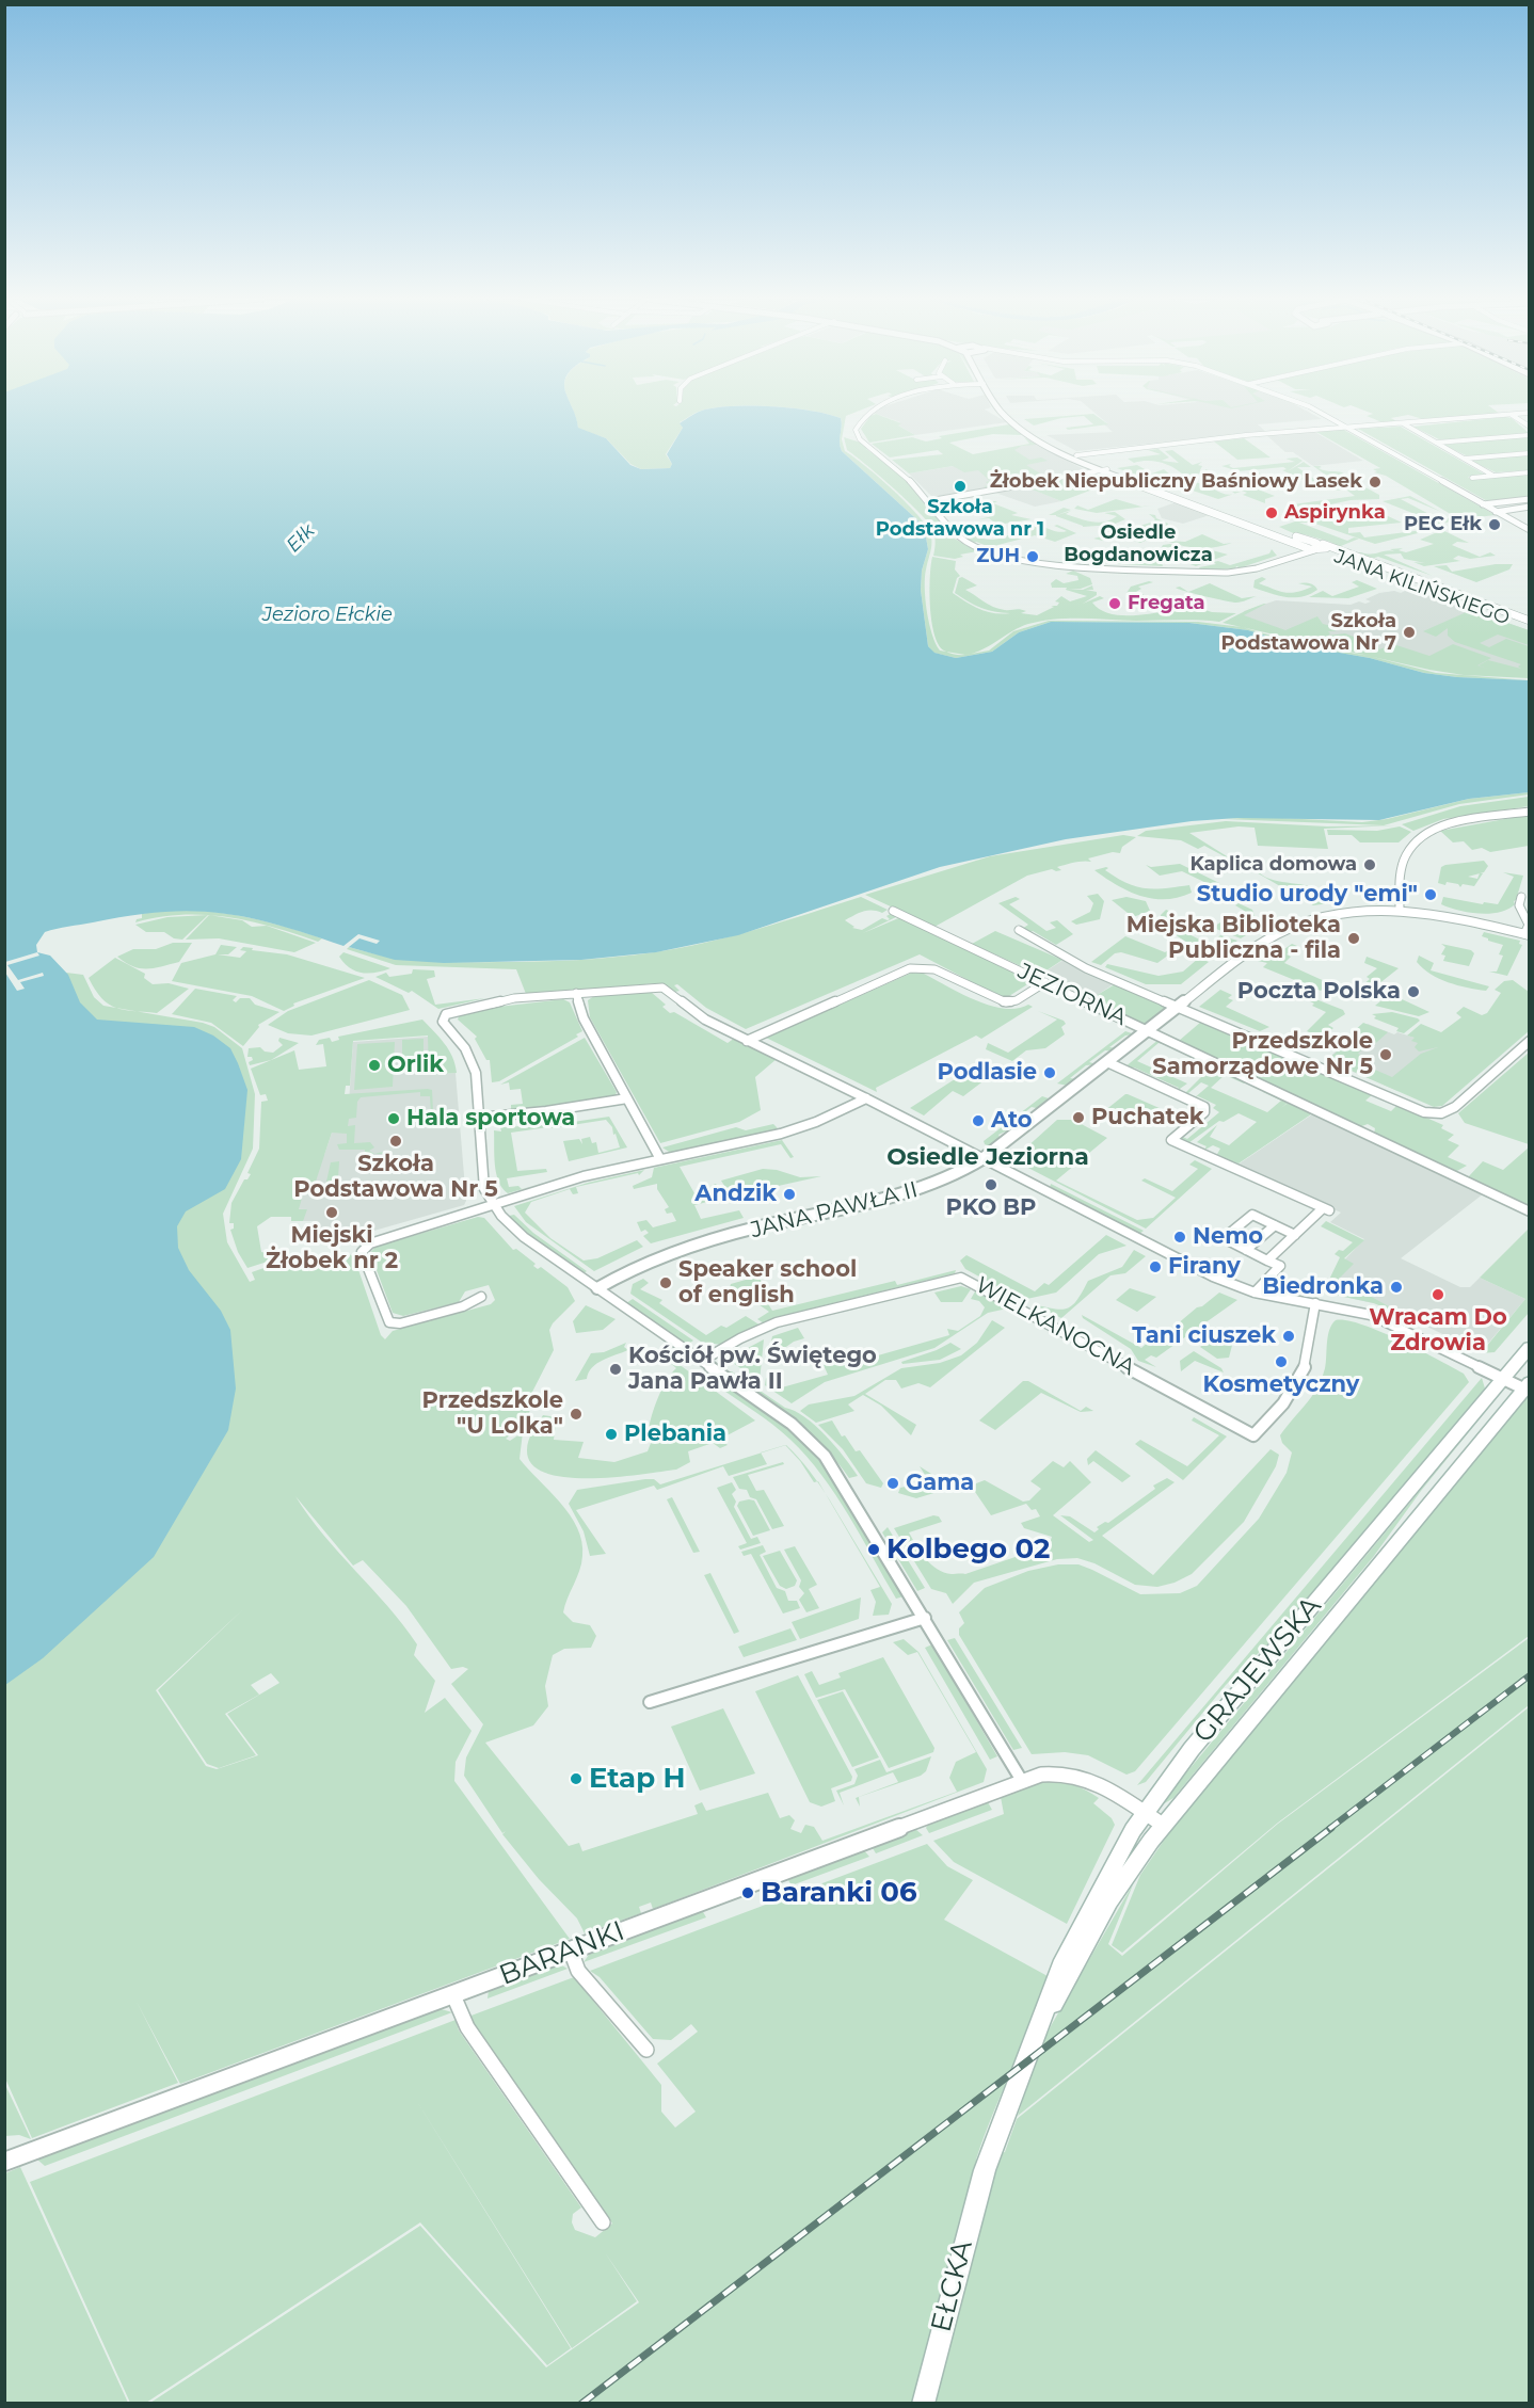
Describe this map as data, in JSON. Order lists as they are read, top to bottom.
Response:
{
  "streets": {
    "main road": ["GRAJEWSKA", "EŁCKA"],
    "street": [
      "JANA KILIŃSKIEGO",
      "JEZIORNA",
      "JANA PAWŁA II",
      "WIELKANOCNA",
      "BARANKI"
    ]
  },
  "crossings": [
    ["JEZIORNA", "JANA PAWŁA II"],
    ["GRAJEWSKA", "BARANKI"],
    ["GRAJEWSKA", "EŁCKA"]
  ],
  "districts": ["Osiedle Bogdanowicza", "Osiedle Jeziorna"],
  "water": ["Ełk", "Jezioro Ełckie"],
  "places": [
    "Żłobek Niepubliczny Baśniowy Lasek",
    "Szkoła Podstawowa nr 1",
    "Aspirynka",
    "PEC Ełk",
    "ZUH",
    "Fregata",
    "Szkoła Podstawowa Nr 7",
    "Kaplica domowa",
    "Studio urody \"emi\"",
    "Miejska Biblioteka Publiczna - fila",
    "Poczta Polska",
    "Przedszkole Samorządowe Nr 5",
    "Orlik",
    "Podlasie",
    "Puchatek",
    "Hala sportowa",
    "Ato",
    "Szkoła Podstawowa Nr 5",
    "PKO BP",
    "Andzik",
    "Miejski Żłobek nr 2",
    "Nemo",
    "Firany",
    "Speaker school of english",
    "Biedronka",
    "Wracam Do Zdrowia",
    "Tani ciuszek",
    "Kosmetyczny",
    "Kościół pw. Świętego Jana Pawła II",
    "Przedszkole \"U Lolka\"",
    "Plebania",
    "Gama",
    "Kolbego 02",
    "Etap H",
    "Baranki 06"
  ]
}
